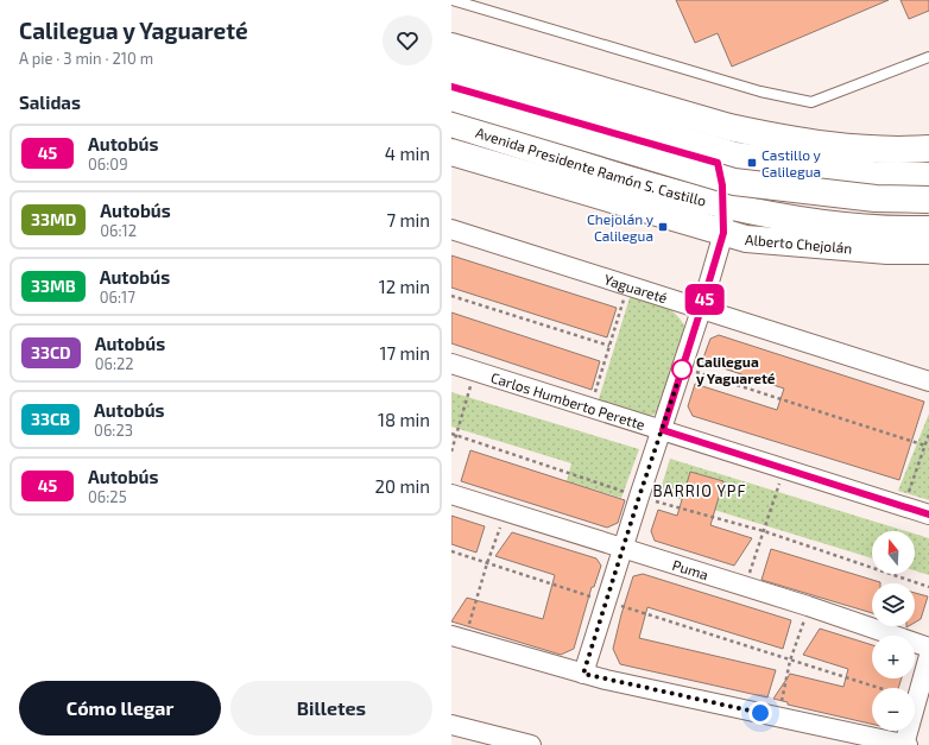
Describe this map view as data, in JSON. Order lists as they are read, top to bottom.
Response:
{
  "streets": {
    "main road": ["Avenida Presidente Ramón S. Castillo", "Alberto Chejolán"],
    "street": ["Yaguareté", "Carlos Humberto Perette", "Puma"]
  },
  "districts": ["BARRIO YPF"],
  "places": {
    "transit": ["Castillo y Calilegua", "Chejolán y Calilegua"],
    "other": ["Calilegua y Yaguareté"]
  },
  "lines": ["bus line 45"],
  "north": "top",
  "page": {
    "heading": [
      ["Calilegua y Yaguareté", "A pie · 3 min · 210 m"],
      "Salidas"
    ],
    "on_map": "45",
    "list": [
      {
        "mark": "45",
        "name": "Autobús",
        "note": "06:09",
        "value": "4 min"
      },
      {
        "mark": "33MD",
        "name": "Autobús",
        "note": "06:12",
        "value": "7 min"
      },
      {
        "mark": "33MB",
        "name": "Autobús",
        "note": "06:17",
        "value": "12 min"
      },
      {
        "mark": "33CD",
        "name": "Autobús",
        "note": "06:22",
        "value": "17 min"
      },
      {
        "mark": "33CB",
        "name": "Autobús",
        "note": "06:23",
        "value": "18 min"
      },
      {
        "mark": "45",
        "name": "Autobús",
        "note": "06:25",
        "value": "20 min"
      }
    ],
    "map_buttons": ["+", "−"],
    "buttons": ["Cómo llegar", "Billetes"]
  }
}
